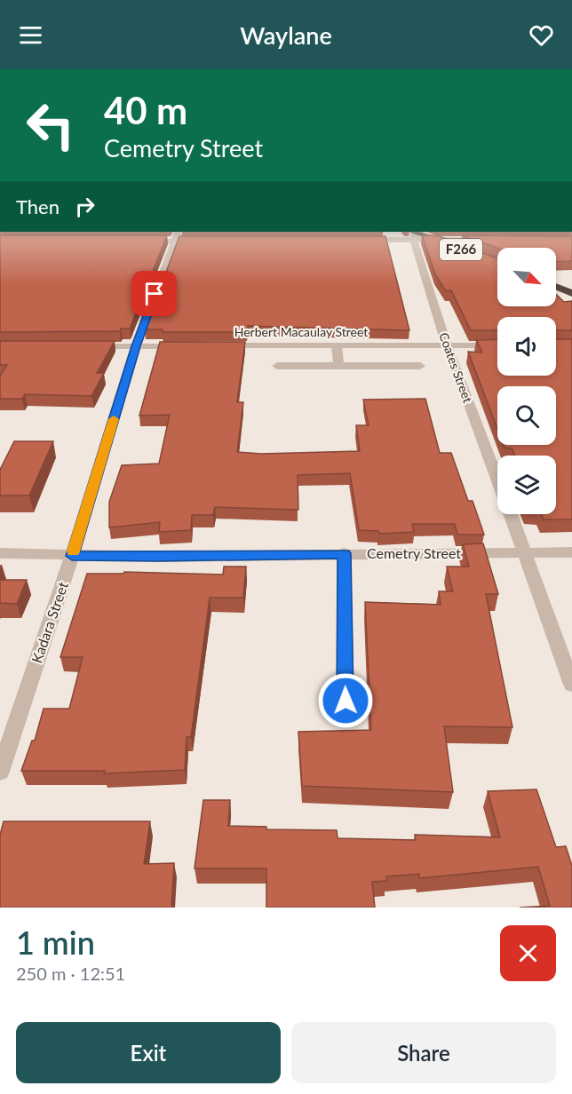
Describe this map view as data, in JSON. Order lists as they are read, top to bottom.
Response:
{
  "streets": {
    "highway": ["F266"],
    "street": [
      "Herbert Macaulay Street",
      "Coates Street",
      "Cemetry Street",
      "Kadara Street"
    ]
  },
  "crossings": [
    ["F266", "Coates Street"],
    ["Herbert Macaulay Street", "Coates Street"],
    ["Coates Street", "Cemetry Street"],
    ["Cemetry Street", "Kadara Street"]
  ],
  "north": "bottom right",
  "page": {
    "header": "Waylane",
    "turn": ["40 m", "Cemetry Street"],
    "then": "Then",
    "heading": ["1 min", "250 m · 12:51"],
    "buttons": ["Exit", "Share"]
  }
}
